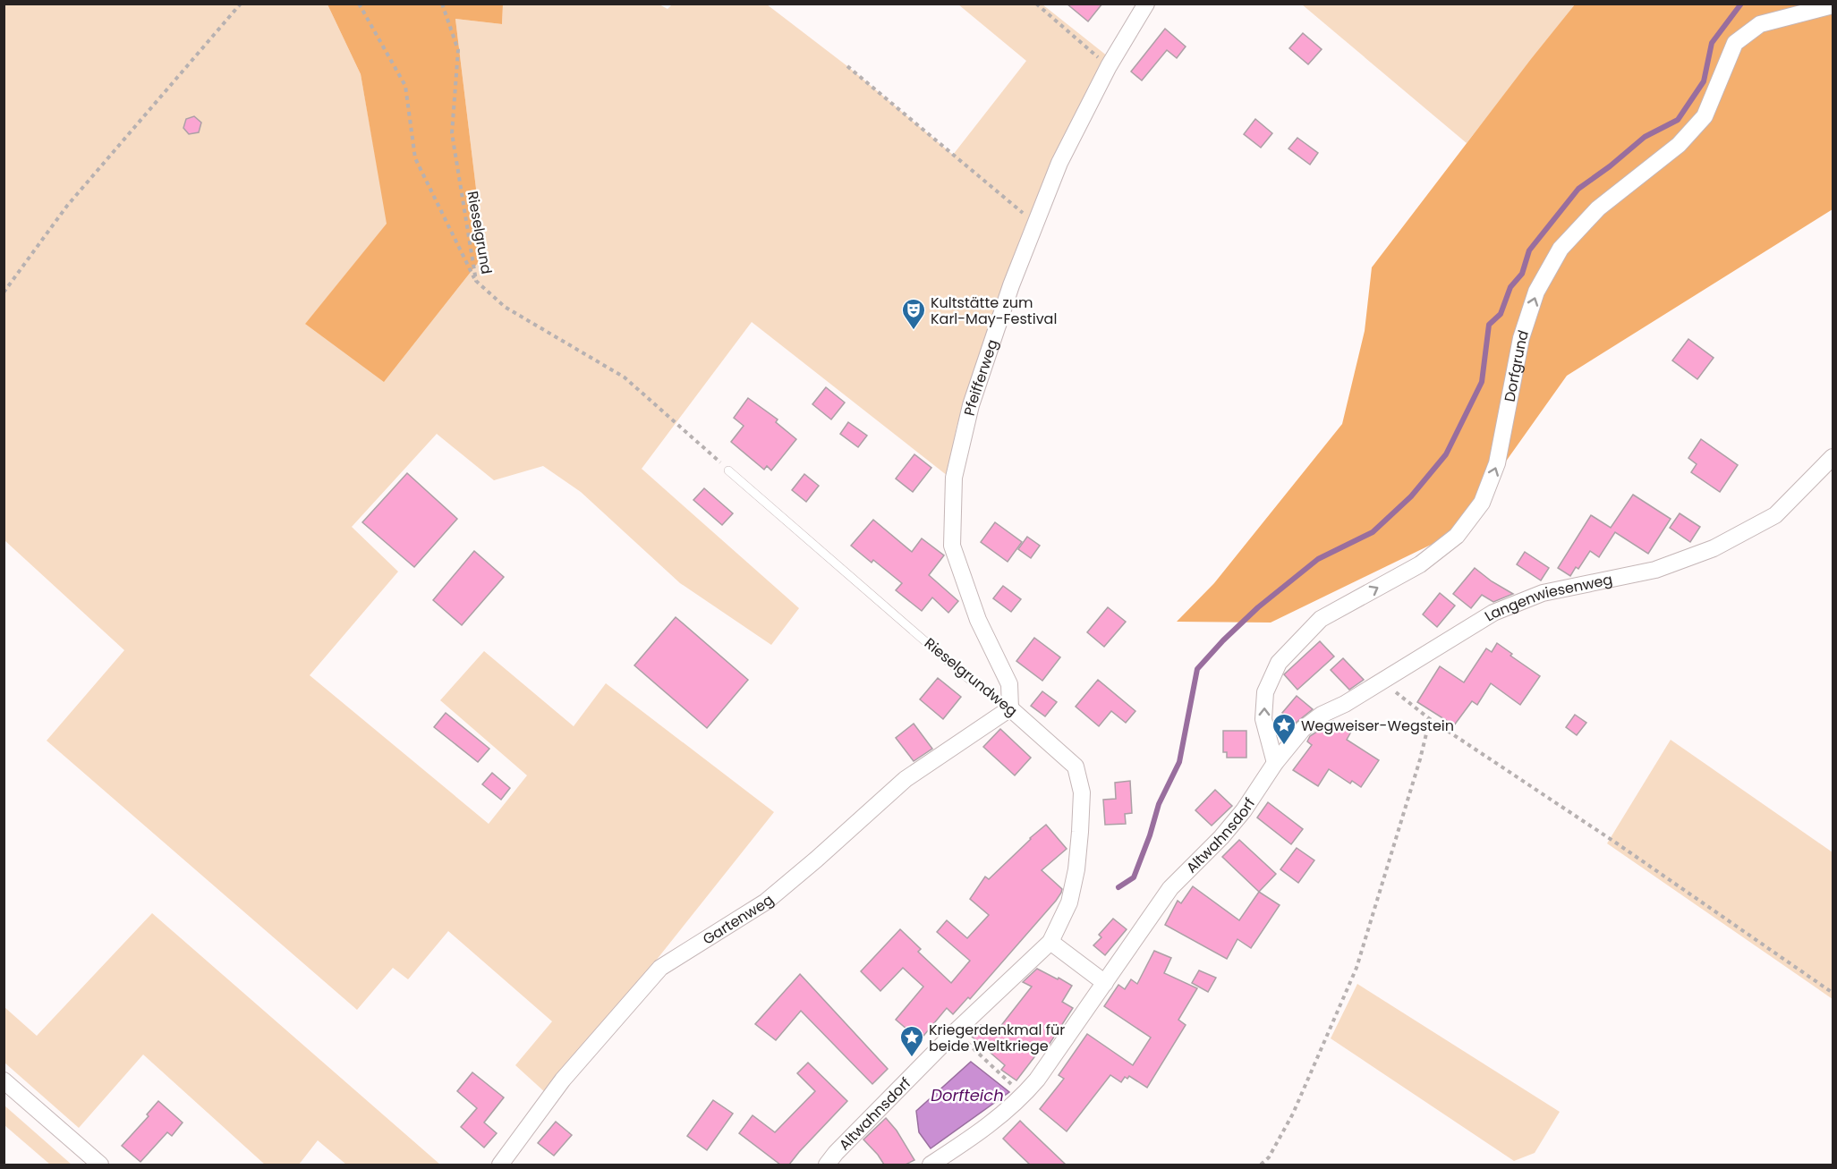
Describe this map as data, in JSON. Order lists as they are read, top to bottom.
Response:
{
  "streets": {
    "street": [
      "Dorfgrund",
      "Pfeifferweg",
      "Langenwiesenweg",
      "Rieselgrundweg",
      "Altwahnsdorf",
      "Gartenweg"
    ],
    "path": ["Rieselgrund"]
  },
  "crossings": [
    ["Rieselgrund", "Rieselgrundweg"],
    ["Dorfgrund", "Langenwiesenweg"],
    ["Dorfgrund", "Altwahnsdorf"],
    ["Pfeifferweg", "Rieselgrundweg"],
    ["Pfeifferweg", "Gartenweg"],
    ["Langenwiesenweg", "Altwahnsdorf"],
    ["Rieselgrundweg", "Altwahnsdorf"],
    ["Rieselgrundweg", "Gartenweg"]
  ],
  "one_way": ["Dorfgrund"],
  "water": ["Dorfteich"],
  "places": {
    "theatre": ["Kultstätte zum Karl-May-Festival"],
    "place": ["Wegweiser-Wegstein", "Kriegerdenkmal für beide Weltkriege"]
  }
}
